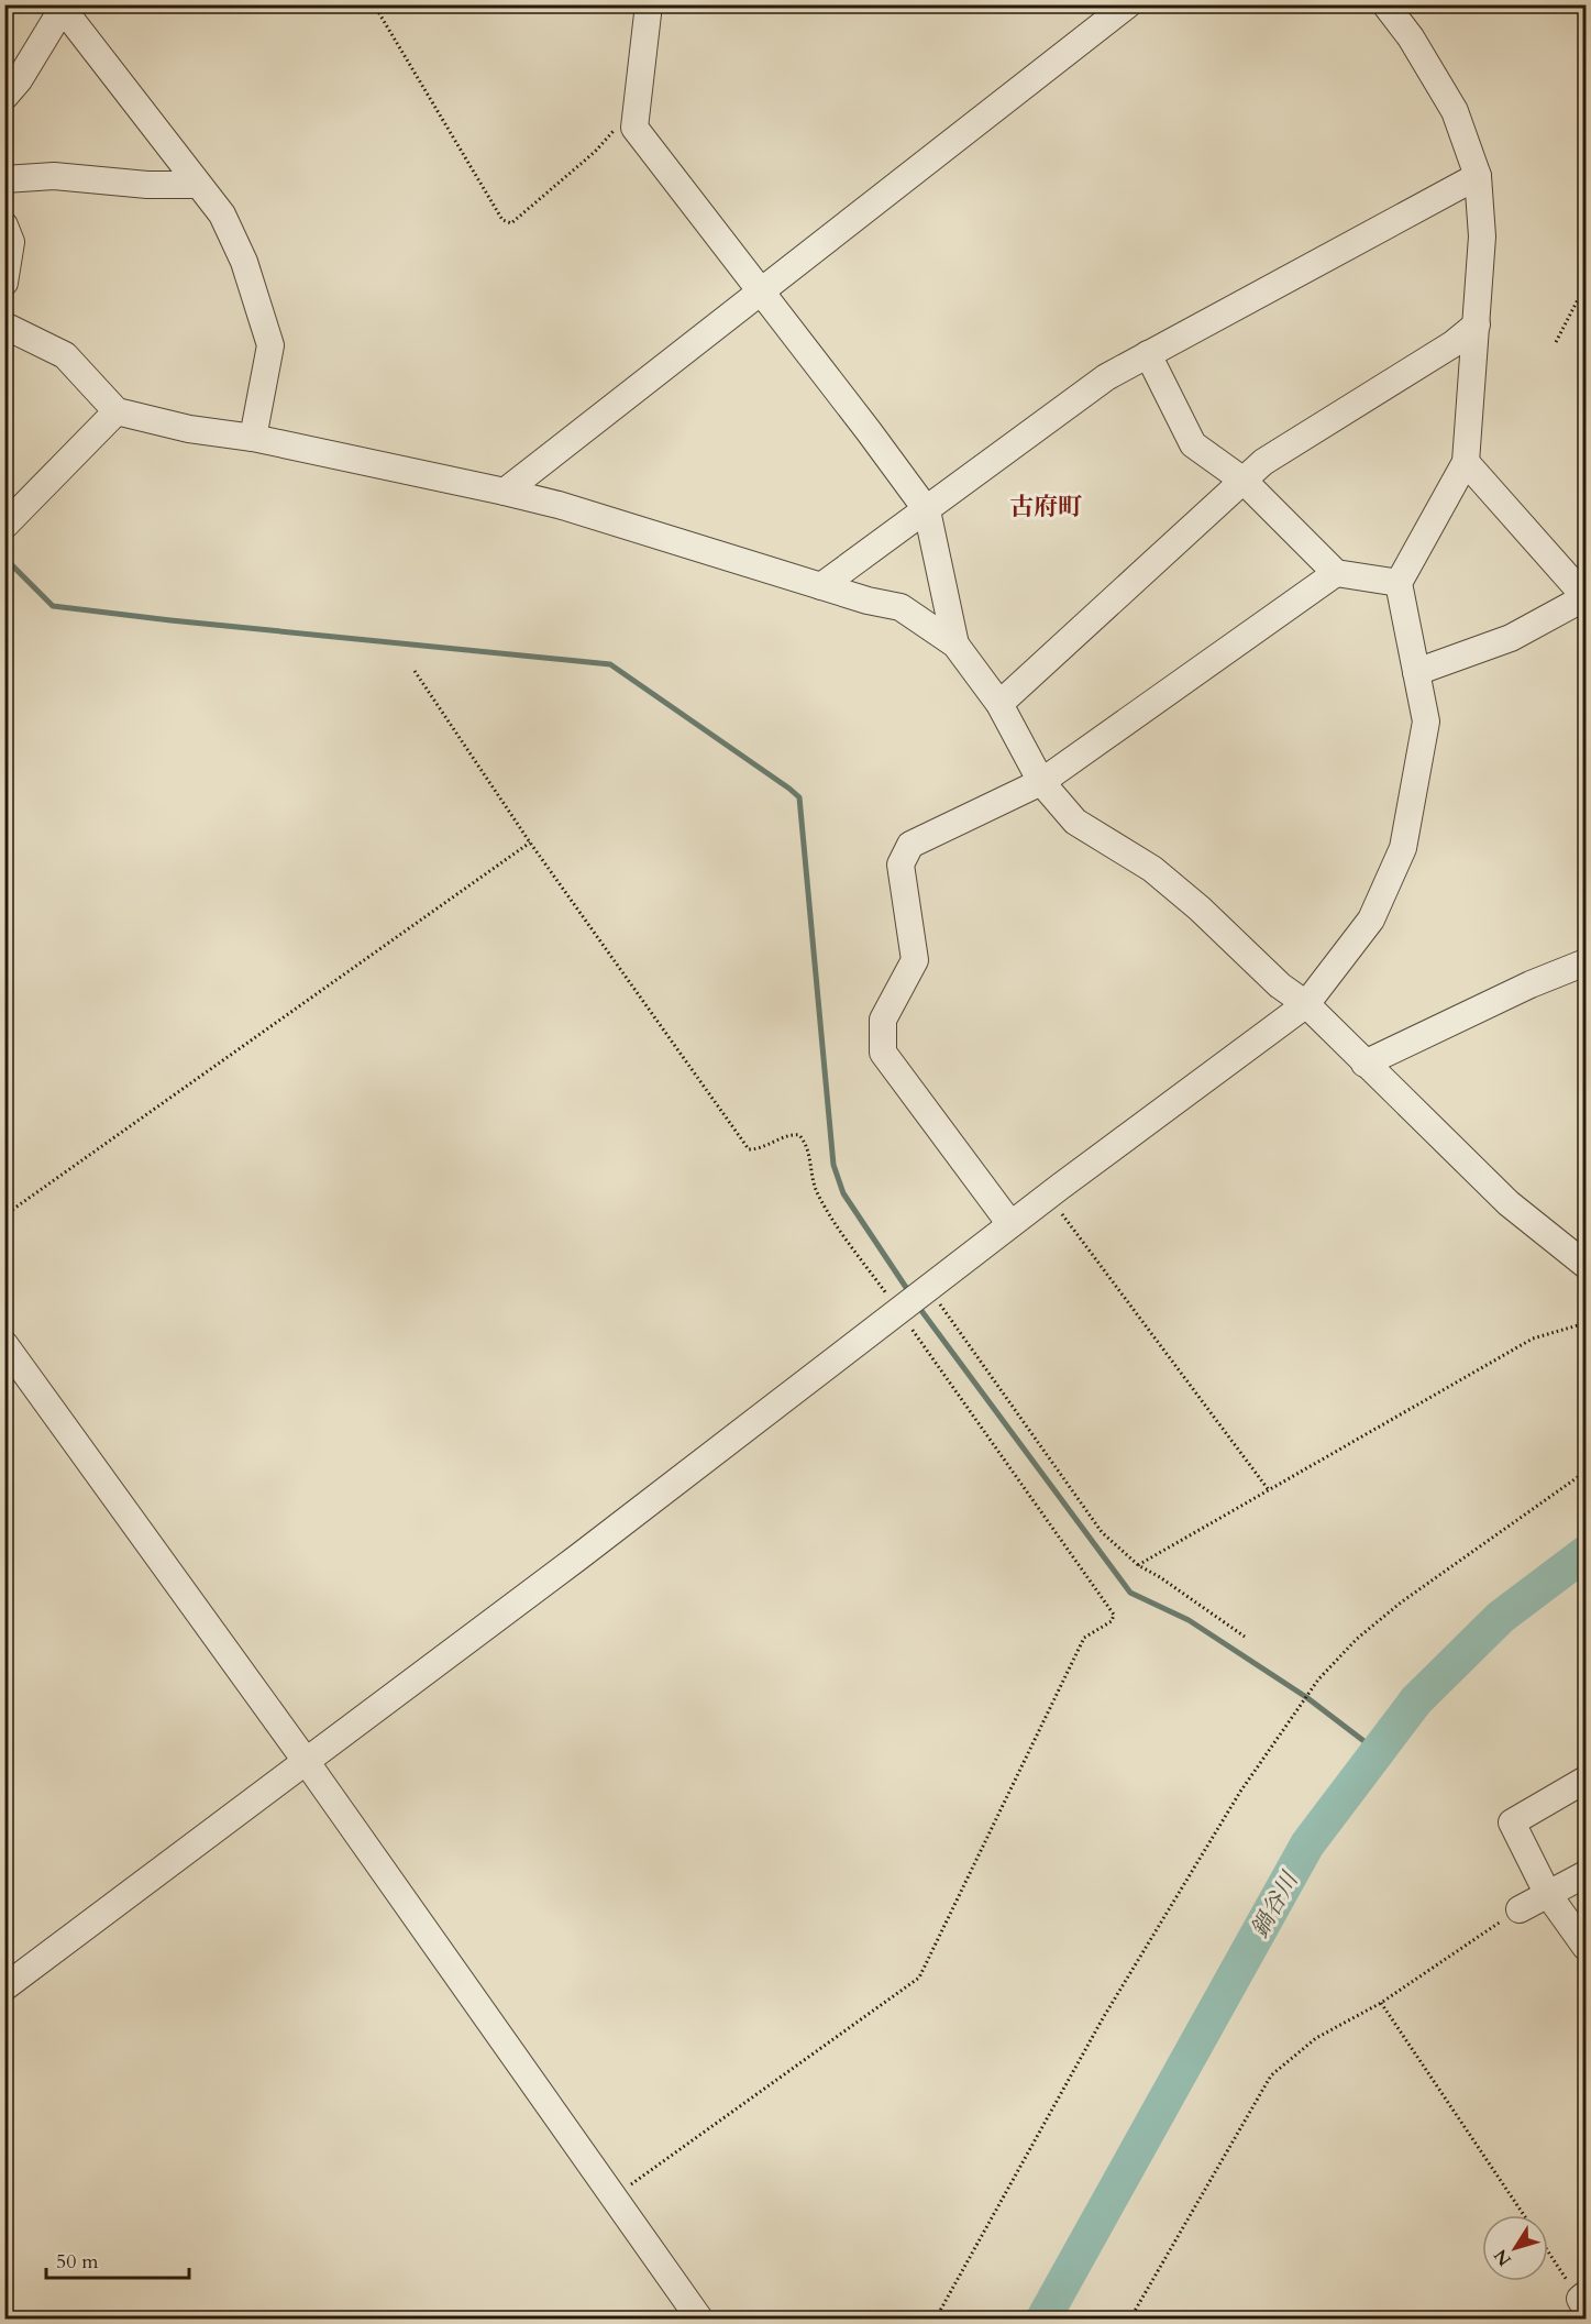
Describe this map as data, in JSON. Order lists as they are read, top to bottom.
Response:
{
  "districts": ["古府町"],
  "water": ["鍋谷川"],
  "scale_bar": "50 m",
  "north": "bottom left"
}
